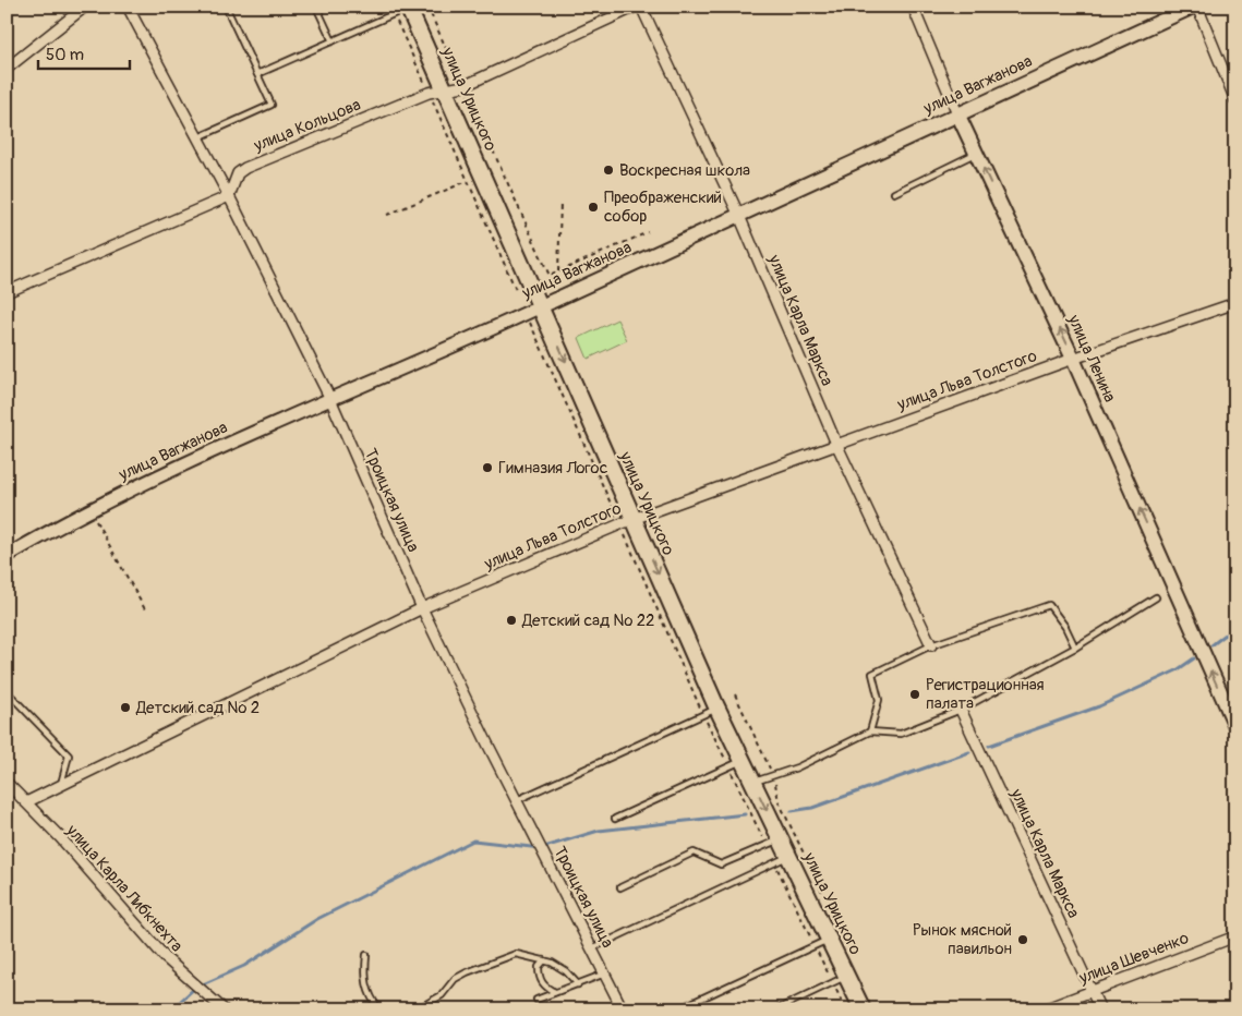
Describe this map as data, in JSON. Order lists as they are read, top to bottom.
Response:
{
  "streets": {
    "main road": ["улица Вагжанова", "улица Урицкого", "улица Ленина"],
    "street": [
      "улица Кольцова",
      "улица Карла Маркса",
      "улица Льва Толстого",
      "Троицкая улица",
      "улица Карла Либкнехта",
      "улица Шевченко"
    ]
  },
  "crossings": [
    ["улица Вагжанова", "улица Урицкого"],
    ["улица Вагжанова", "улица Карла Маркса"],
    ["улица Вагжанова", "улица Ленина"],
    ["улица Вагжанова", "Троицкая улица"],
    ["улица Урицкого", "улица Кольцова"],
    ["улица Урицкого", "улица Льва Толстого"],
    ["улица Кольцова", "Троицкая улица"],
    ["улица Карла Маркса", "улица Льва Толстого"],
    ["улица Карла Маркса", "улица Шевченко"],
    ["улица Ленина", "улица Льва Толстого"],
    ["улица Льва Толстого", "Троицкая улица"],
    ["улица Льва Толстого", "улица Карла Либкнехта"]
  ],
  "one_way": ["улица Урицкого", "улица Ленина"],
  "places": [
    "Воскресная школа",
    "Преображенский собор",
    "Гимназия Логос",
    "Детский сад № 22",
    "Регистрационная палата",
    "Детский сад № 2",
    "Рынок мясной павильон"
  ],
  "scale_bar": "50 m"
}
